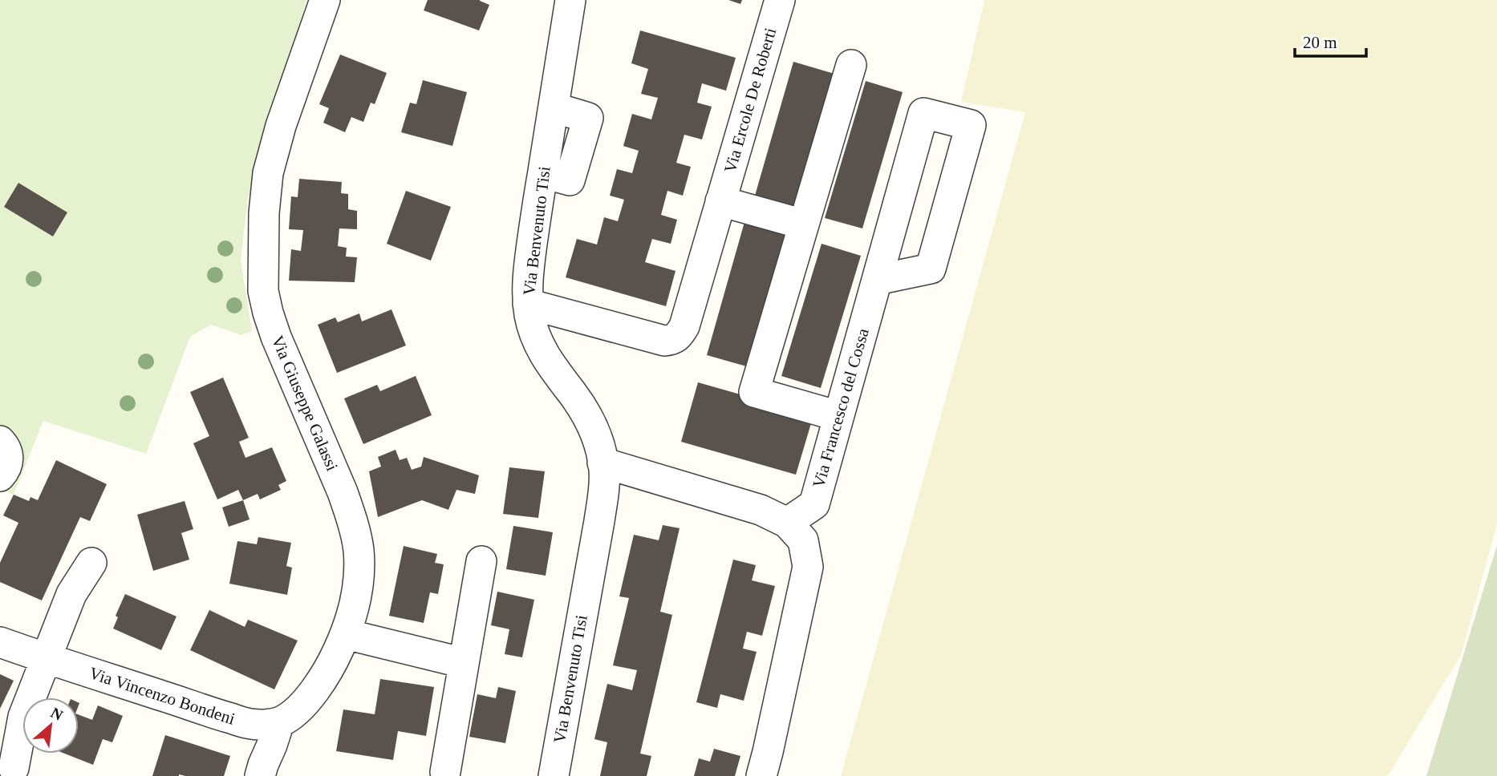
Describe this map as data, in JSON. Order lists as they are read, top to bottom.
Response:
{
  "streets": {
    "street": [
      "Via Ercole De Roberti",
      "Via Benvenuto Tisi",
      "Via Giuseppe Galassi",
      "Via Francesco del Cossa",
      "Via Vincenzo Bondeni"
    ]
  },
  "crossings": [
    ["Via Ercole De Roberti", "Via Benvenuto Tisi"],
    ["Via Giuseppe Galassi", "Via Vincenzo Bondeni"]
  ],
  "scale_bar": "20 m",
  "north": "top right"
}
